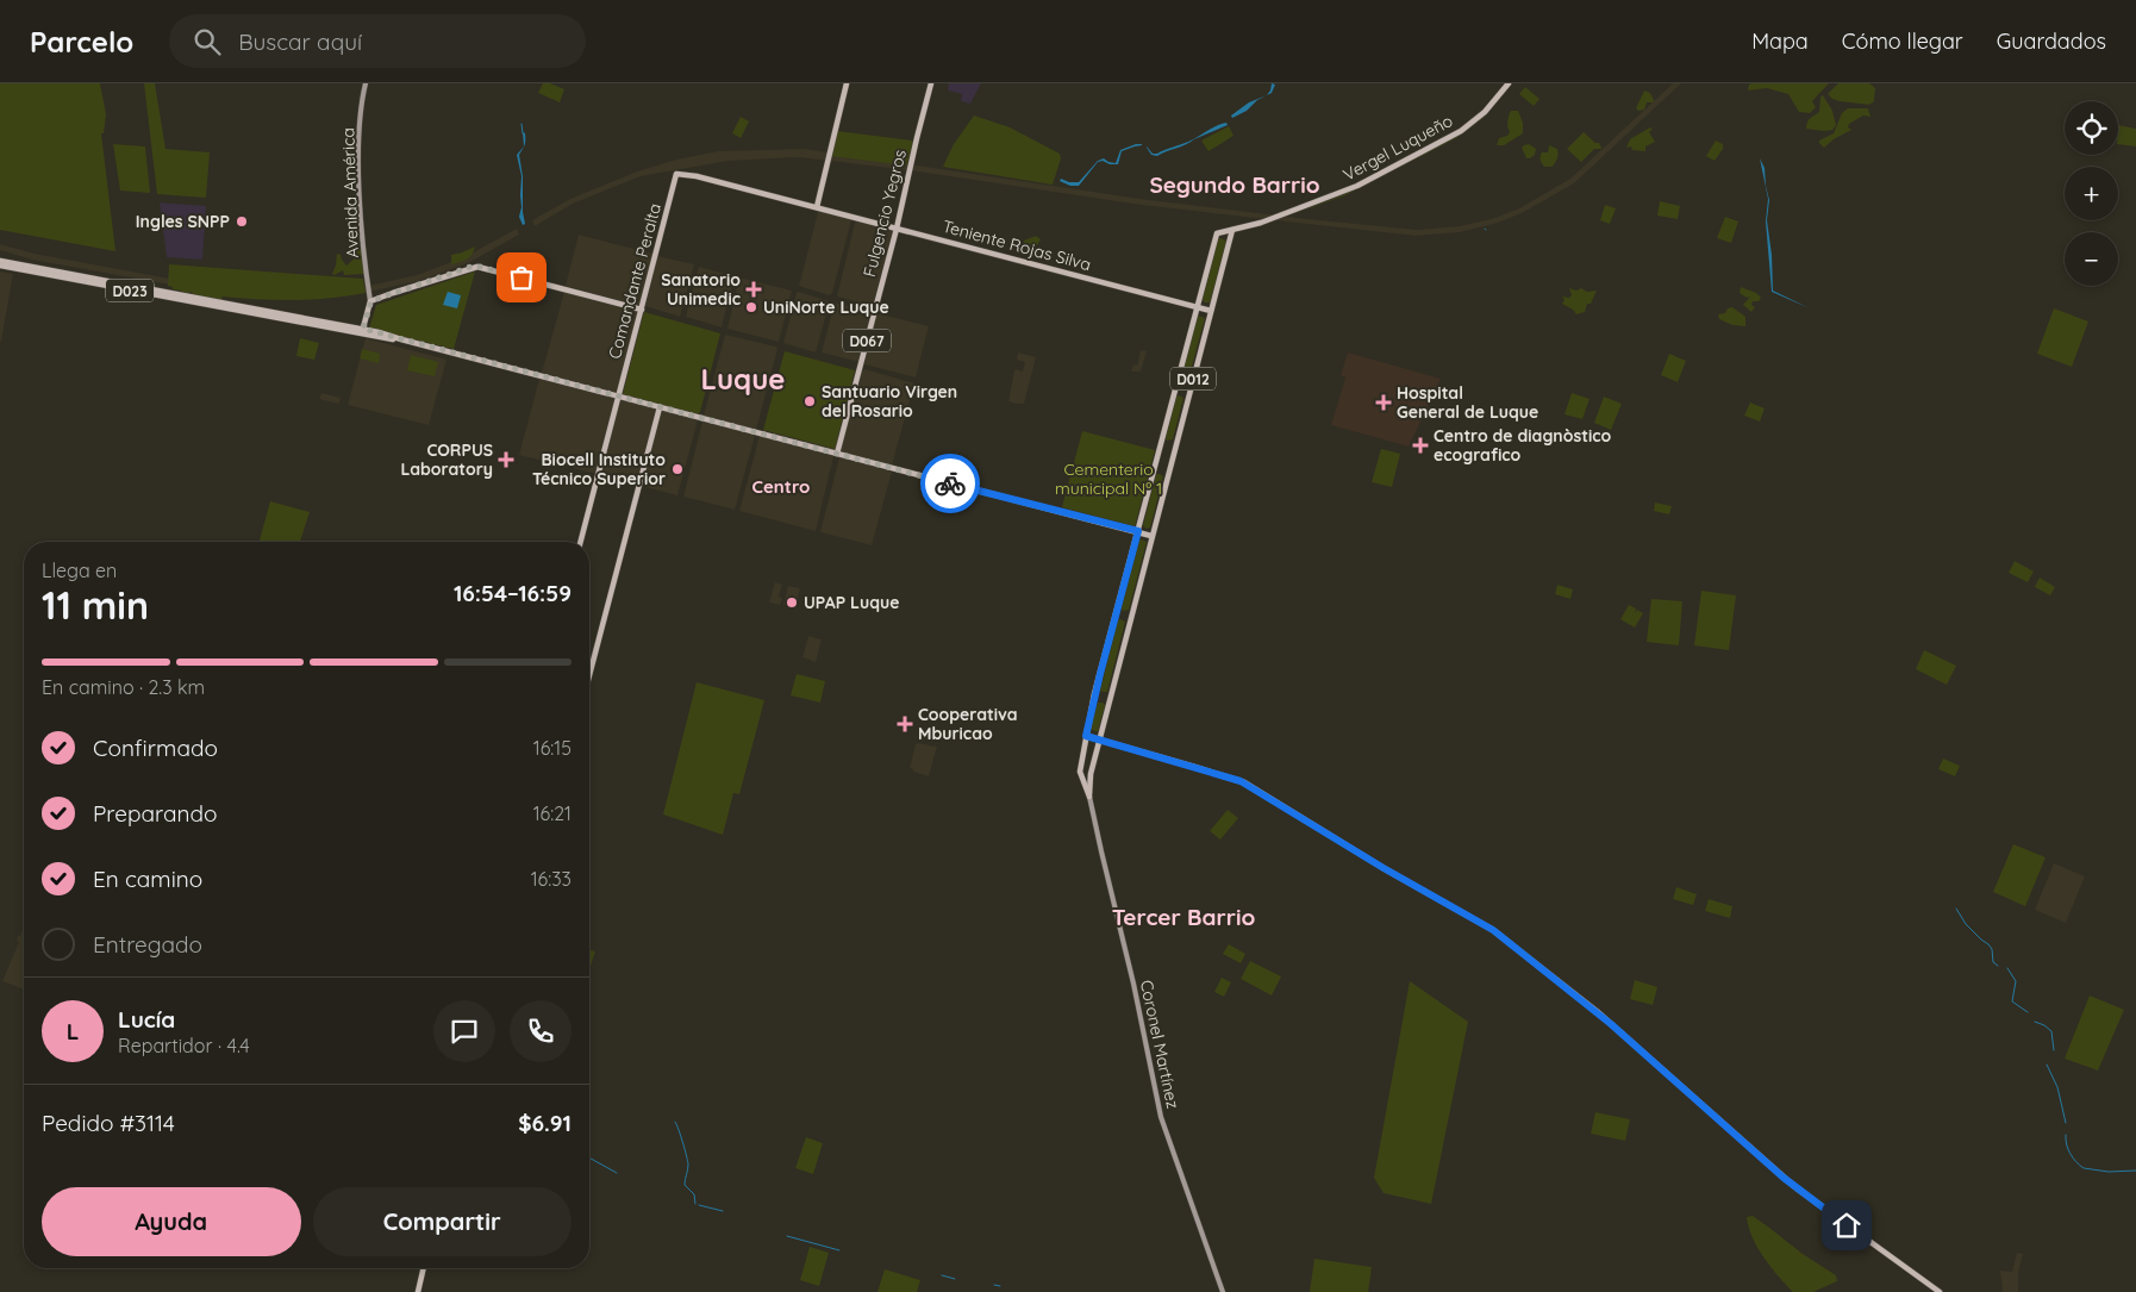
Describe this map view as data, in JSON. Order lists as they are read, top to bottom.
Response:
{
  "streets": {
    "main road": [
      "Vergel Luqueño",
      "Avenida América",
      "Fulgencio Yegros",
      "Teniente Rojas Silva",
      "Comandante Peralta",
      "D023",
      "D067",
      "D012",
      "Coronel Martínez"
    ]
  },
  "crossings": [
    ["Vergel Luqueño", "Teniente Rojas Silva"],
    ["Vergel Luqueño", "D012"],
    ["Fulgencio Yegros", "Teniente Rojas Silva"],
    ["Fulgencio Yegros", "D023"],
    ["Teniente Rojas Silva", "Comandante Peralta"],
    ["Teniente Rojas Silva", "D012"],
    ["Comandante Peralta", "D023"],
    ["D023", "D012"],
    ["D012", "Coronel Martínez"]
  ],
  "districts": [
    "Segundo Barrio",
    "Luque",
    "Centro",
    "Tercer Barrio"
  ],
  "parks": ["Cementerio municipal Nº 1"],
  "places": {
    "other": [
      "Ingles SNPP",
      "UniNorte Luque",
      "Santuario Virgen del Rosario",
      "Biocell Instituto Técnico Superior",
      "UPAP Luque"
    ],
    "health": [
      "Sanatorio Unimedic",
      "Hospital General de Luque",
      "Centro de diagnòstico ecografico",
      "CORPUS Laboratory",
      "Cooperativa Mburicao"
    ]
  },
  "page": {
    "header": "Parcelo",
    "search": "Buscar aquí",
    "nav": ["Mapa", "Cómo llegar", "Guardados"],
    "map_buttons": ["+", "−"],
    "heading": ["11 min", "Llega en", "16:54–16:59"],
    "panel": [
      "Lucía",
      "Repartidor · 4.4",
      "Pedido #3114",
      "$6.91"
    ],
    "bar": "En camino · 2.3 km",
    "list": [
      ["Confirmado", "16:15"],
      ["Preparando", "16:21"],
      ["En camino", "16:33"],
      "Entregado"
    ],
    "round": "L",
    "buttons": ["Ayuda", "Compartir"]
  }
}
